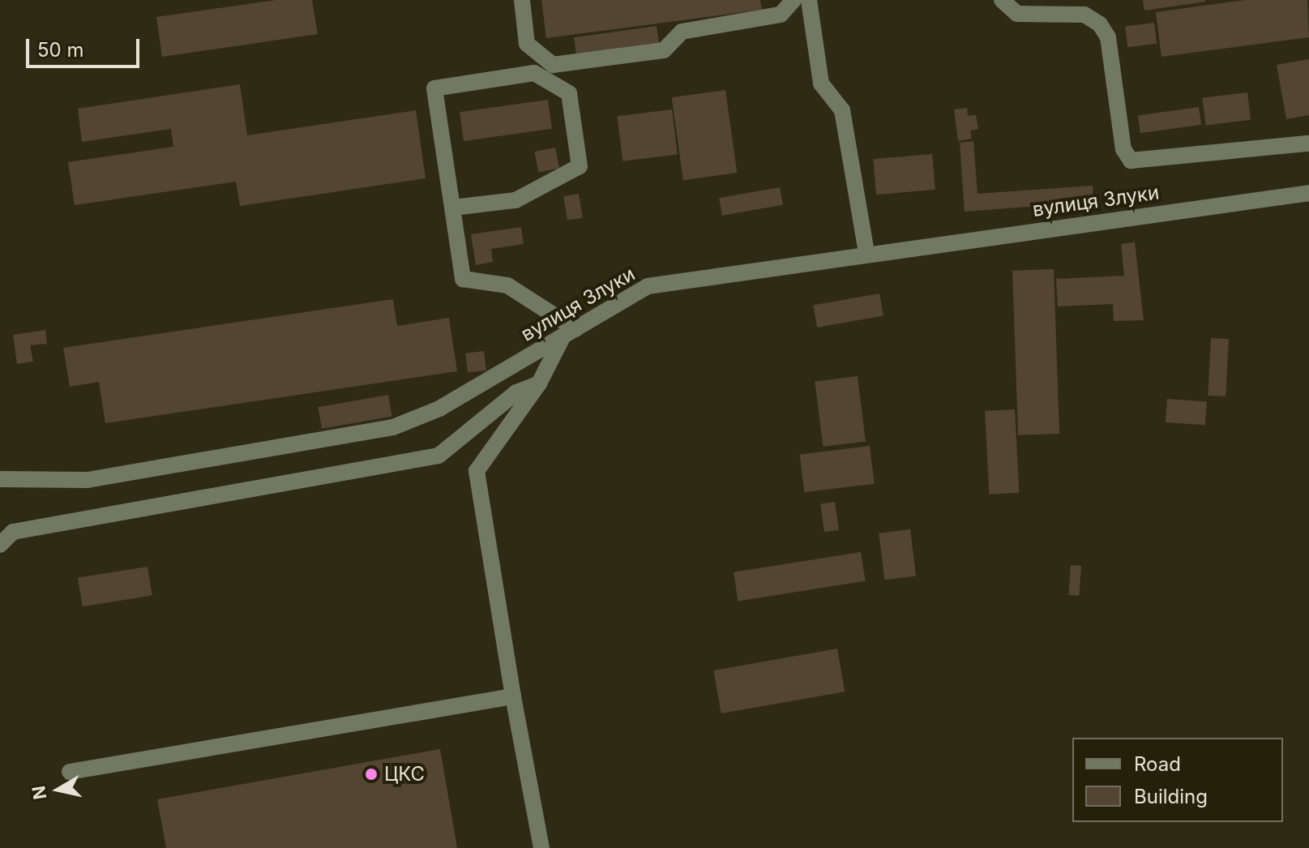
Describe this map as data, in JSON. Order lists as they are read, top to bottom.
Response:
{
  "streets": {
    "street": ["вулиця Злуки"]
  },
  "places": ["ЦКС"],
  "legend": ["Road", "Building"],
  "scale_bar": "50 m",
  "north": "left"
}
